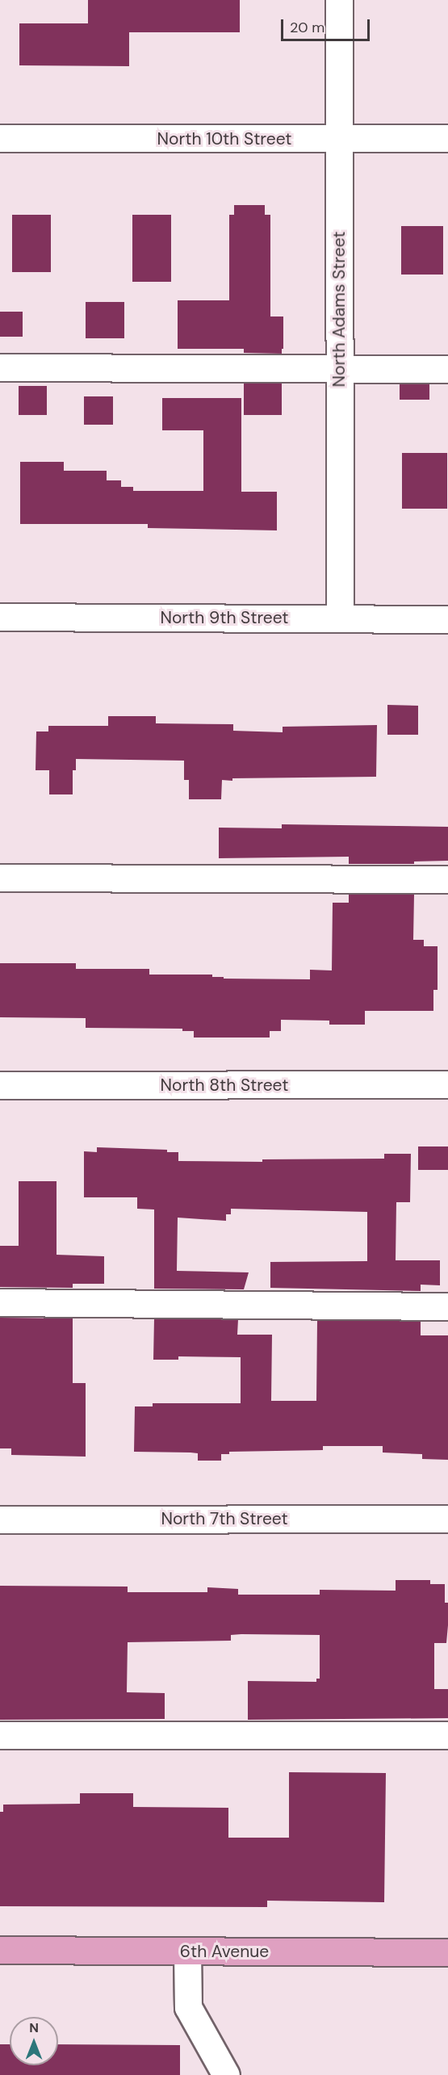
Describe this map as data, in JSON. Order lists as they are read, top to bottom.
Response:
{
  "streets": {
    "main road": ["6th Avenue"],
    "street": [
      "North 10th Street",
      "North Adams Street",
      "North 9th Street",
      "North 8th Street",
      "North 7th Street"
    ]
  },
  "crossings": [
    ["North 10th Street", "North Adams Street"],
    ["North Adams Street", "North 9th Street"]
  ],
  "scale_bar": "20 m",
  "north": "top"
}
